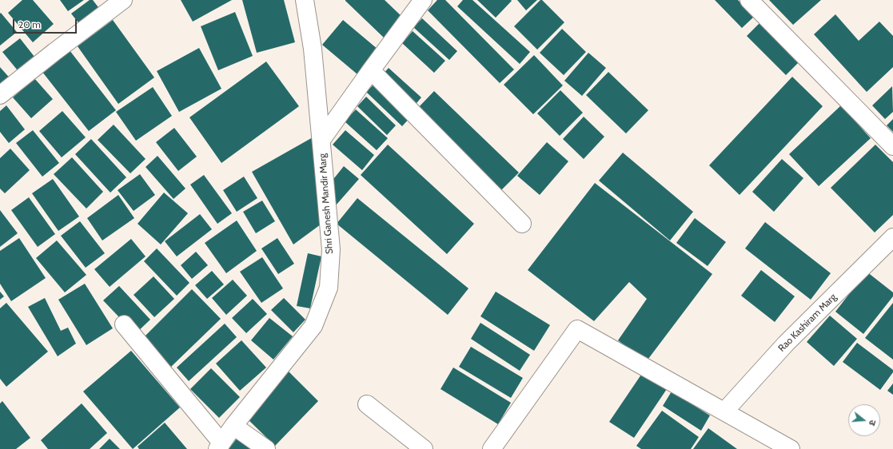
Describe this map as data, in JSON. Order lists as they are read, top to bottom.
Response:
{
  "streets": {
    "street": ["Shri Ganesh Mandir Marg", "Rao Kashiram Marg"]
  },
  "scale_bar": "20 m",
  "north": "right"
}
